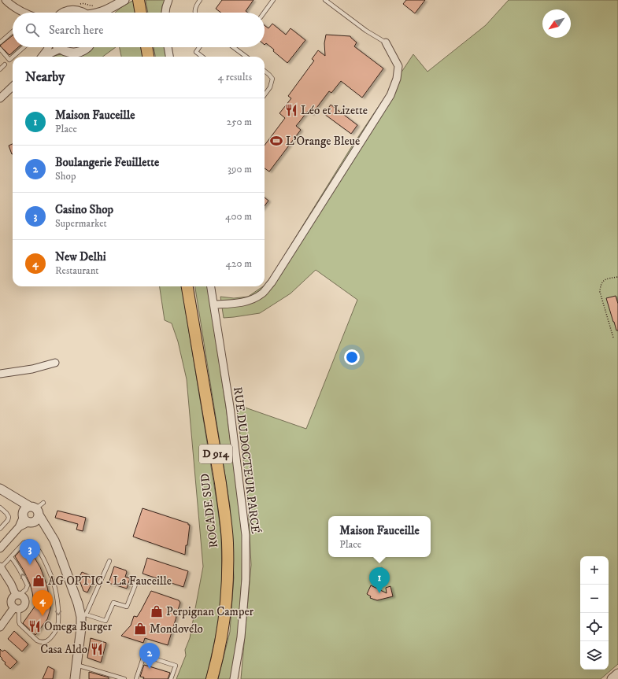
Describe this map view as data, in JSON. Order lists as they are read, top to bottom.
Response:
{
  "streets": {
    "main road": ["D 914", "ROCADE SUD"],
    "street": ["RUE DU DOCTEUR PARCÉ"]
  },
  "places": {
    "restaurant": ["Léo et Lizette", "Omega Burger", "Casa Aldo"],
    "sports": ["L'Orange Bleue"],
    "shop": ["AG OPTIC - La Fauceille", "Perpignan Camper", "Mondovélo"]
  },
  "north": "bottom left",
  "page": {
    "search": "Search here",
    "heading": ["Nearby", "4 results"],
    "list": [
      {
        "mark": "1",
        "name": "Maison Fauceille",
        "note": "Place",
        "value": "250 m"
      },
      {
        "mark": "2",
        "name": "Boulangerie Feuillette",
        "note": "Shop",
        "value": "390 m"
      },
      {
        "mark": "3",
        "name": "Casino Shop",
        "note": "Supermarket",
        "value": "400 m"
      },
      {
        "mark": "4",
        "name": "New Delhi",
        "note": "Restaurant",
        "value": "420 m"
      }
    ],
    "popup": ["Maison Fauceille", "Place"],
    "pins": [
      "3",
      "1",
      "4",
      "2"
    ],
    "map_buttons": ["+", "−"]
  }
}
